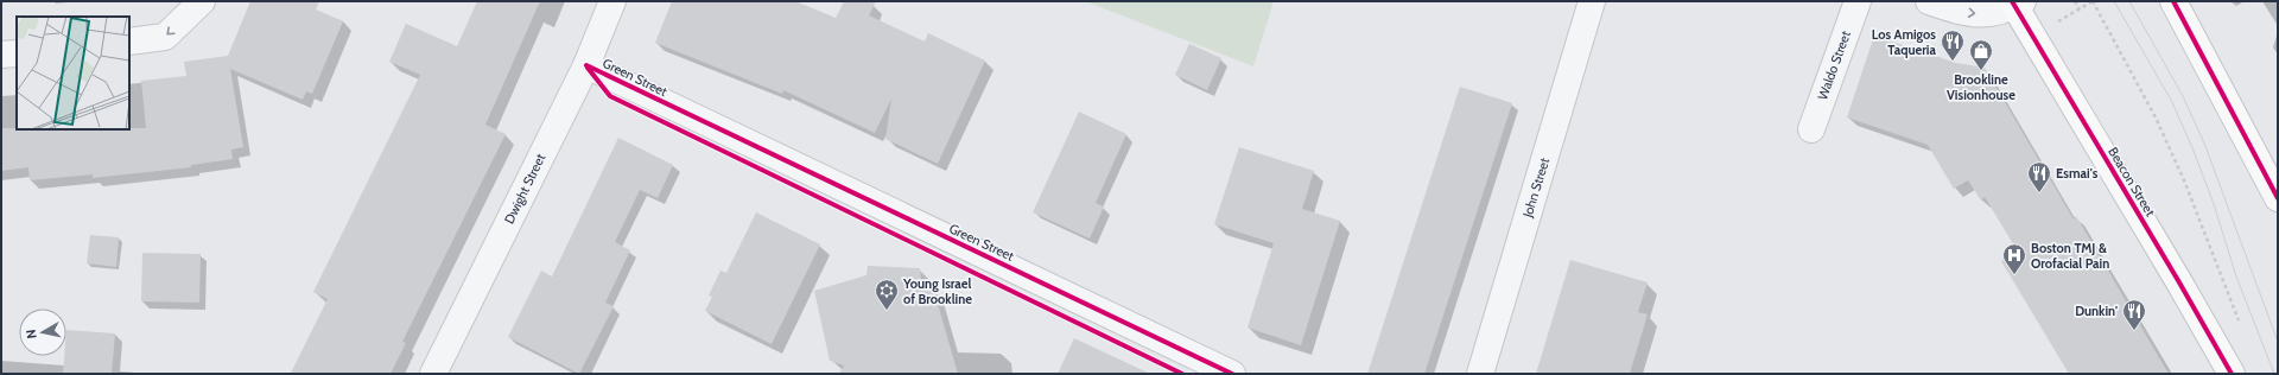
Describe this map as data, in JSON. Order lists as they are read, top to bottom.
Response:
{
  "streets": {
    "main road": ["Beacon Street"],
    "street": [
      "Waldo Street",
      "Green Street",
      "John Street",
      "Dwight Street"
    ]
  },
  "crossings": [
    ["Green Street", "Dwight Street"]
  ],
  "places": {
    "restaurant": ["Los Amigos Taqueria", "Esmai's", "Dunkin'"],
    "shop": ["Brookline Visionhouse"],
    "hospital": ["Boston TMJ & Orofacial Pain"],
    "synagogue": ["Young Israel of Brookline"]
  },
  "north": "left"
}
